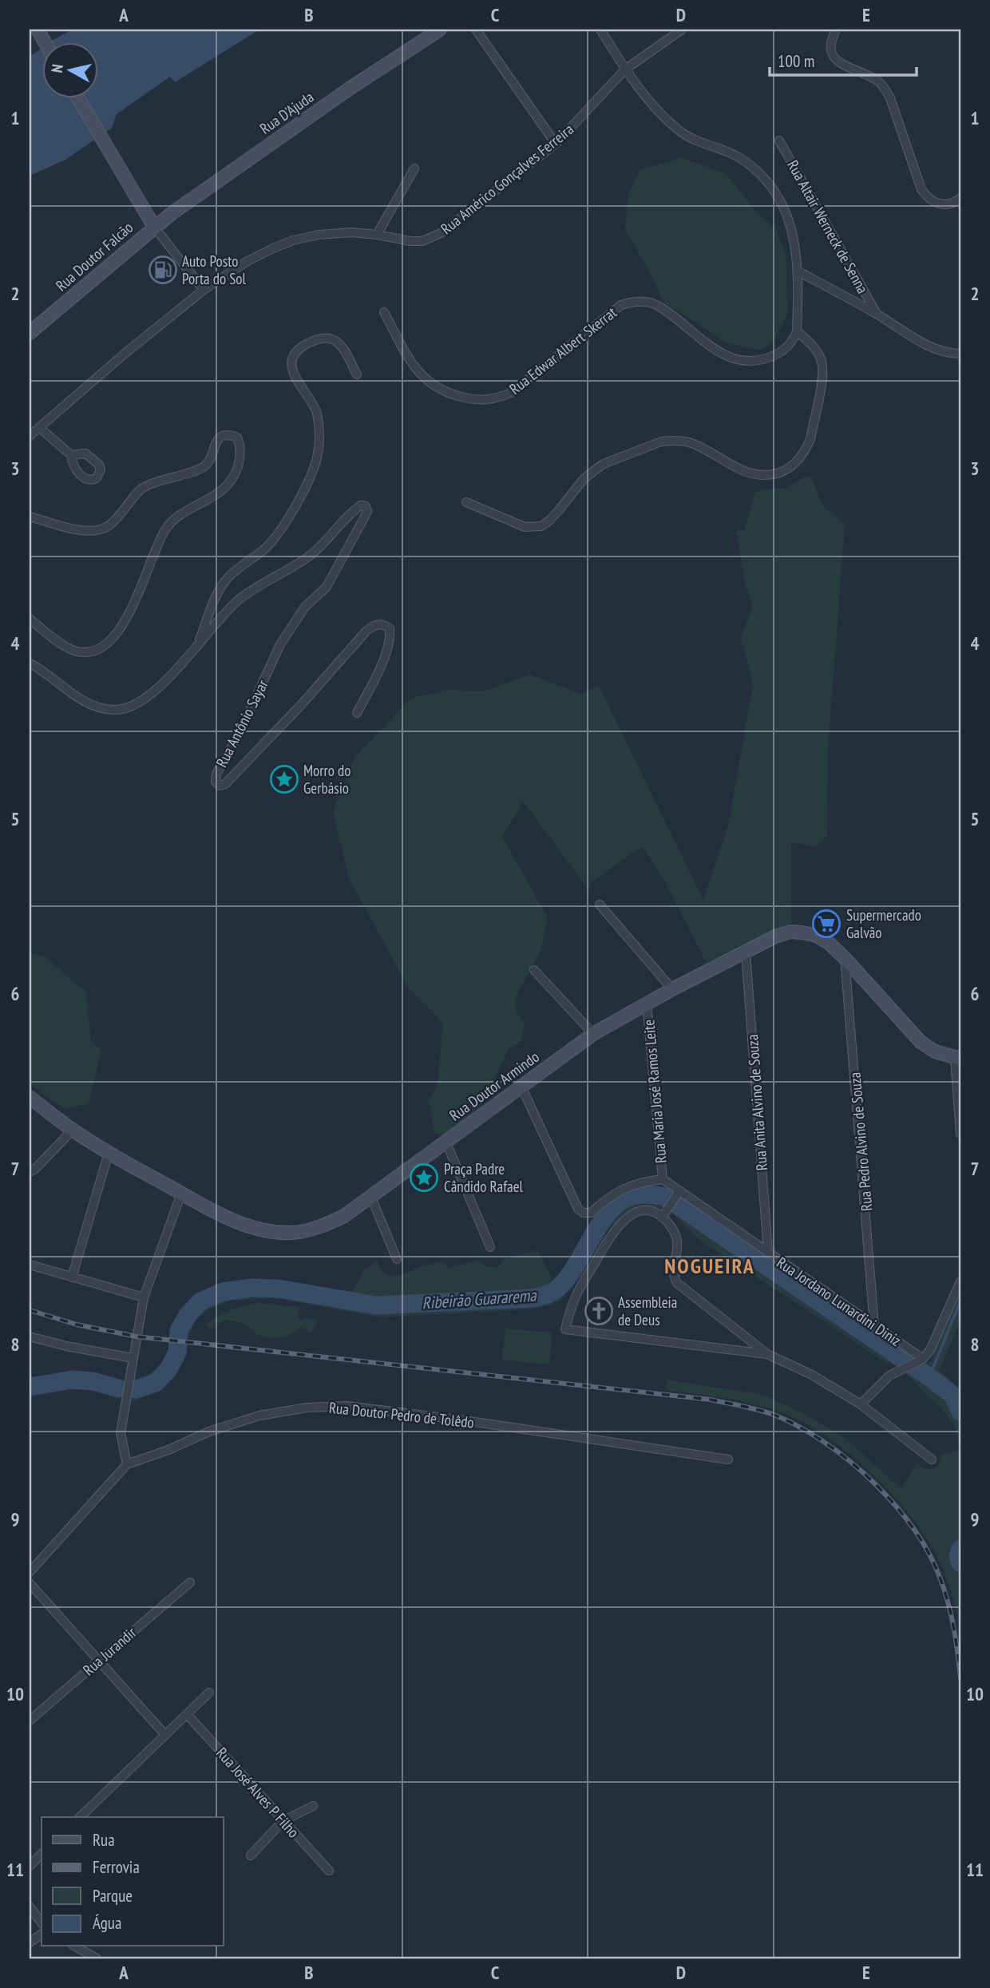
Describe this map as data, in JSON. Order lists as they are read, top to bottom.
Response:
{
  "streets": {
    "street": [
      "Rua D'Ajuda",
      "Rua Américo Gonçalves Ferreira",
      "Rua Altair Werneck de Senna",
      "Rua Doutor Falcão",
      "Rua Edwar Albert Skerrat",
      "Rua Antônio Sayar",
      "Rua Doutor Armindo",
      "Rua Maria José Ramos Leite",
      "Rua Anita Alvino de Souza",
      "Rua Pedro Alvino de Souza",
      "Rua Jordano Lunardini Diniz",
      "Rua Doutor Pedro de Tolêdo",
      "Rua Jurandir",
      "Rua José Alves P Filho"
    ]
  },
  "crossings": [
    ["Rua D'Ajuda", "Rua Doutor Falcão"],
    ["Rua Doutor Armindo", "Rua Maria José Ramos Leite"],
    ["Rua Doutor Armindo", "Rua Anita Alvino de Souza"],
    ["Rua Doutor Armindo", "Rua Pedro Alvino de Souza"],
    ["Rua Maria José Ramos Leite", "Rua Jordano Lunardini Diniz"],
    ["Rua Anita Alvino de Souza", "Rua Jordano Lunardini Diniz"],
    ["Rua Pedro Alvino de Souza", "Rua Jordano Lunardini Diniz"]
  ],
  "districts": ["NOGUEIRA"],
  "water": ["Ribeirão Guararema"],
  "places": {
    "fuel station": ["Auto Posto Porta do Sol"],
    "place": ["Morro do Gerbásio", "Praça Padre Cândido Rafael"],
    "supermarket": ["Supermercado Galvão"],
    "church": ["Assembleia de Deus"]
  },
  "legend": [
    "Rua",
    "Ferrovia",
    "Parque",
    "Água"
  ],
  "scale_bar": "100 m",
  "north": "left",
  "grid": {
    "columns": [
      "A",
      "B",
      "C",
      "D",
      "E"
    ],
    "rows": [
      "1",
      "2",
      "3",
      "4",
      "5",
      "6",
      "7",
      "8",
      "9",
      "10",
      "11"
    ]
  }
}
